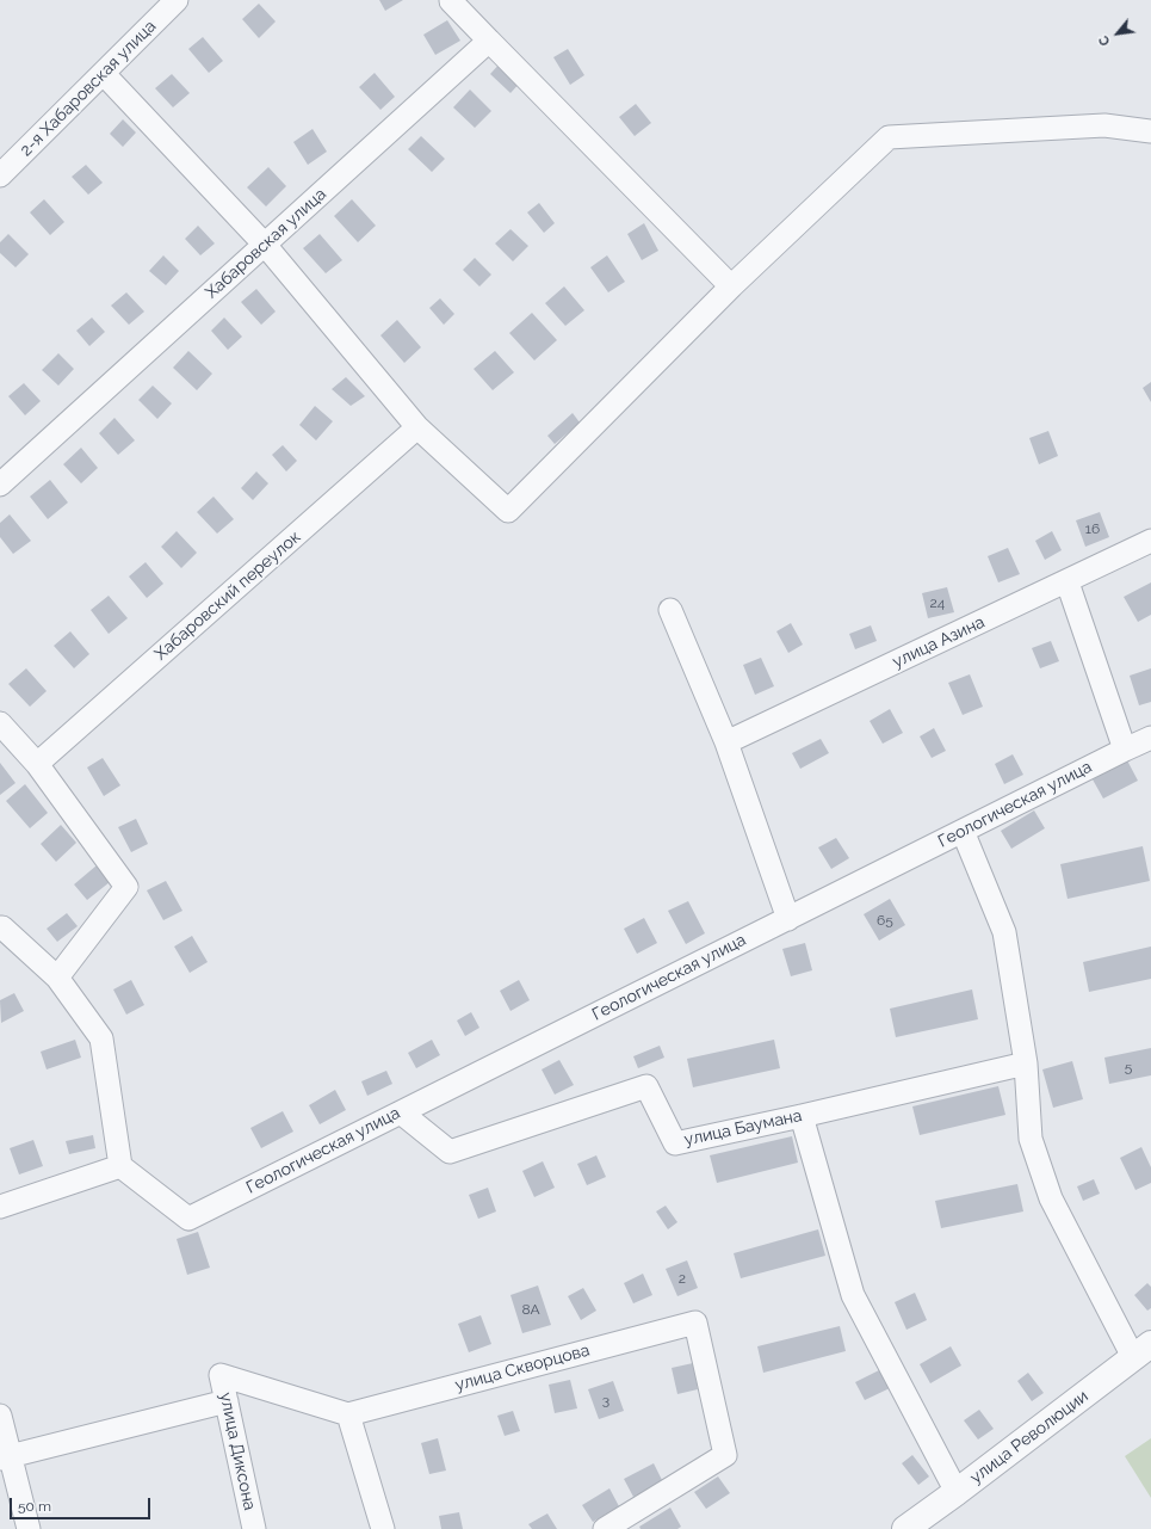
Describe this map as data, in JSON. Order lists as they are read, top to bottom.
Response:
{
  "streets": {
    "street": [
      "2-я Хабаровская улица",
      "Хабаровская улица",
      "Хабаровский переулок",
      "улица Азина",
      "Геологическая улица",
      "улица Баумана",
      "улица Скворцова",
      "улица Революции",
      "улица Диксона"
    ]
  },
  "crossings": [
    ["Геологическая улица", "улица Баумана"],
    ["улица Скворцова", "улица Диксона"]
  ],
  "house_numbers": [
    "16",
    "24",
    "65",
    "5",
    "2",
    "8А",
    "3"
  ],
  "scale_bar": "50 m",
  "north": "bottom left"
}
